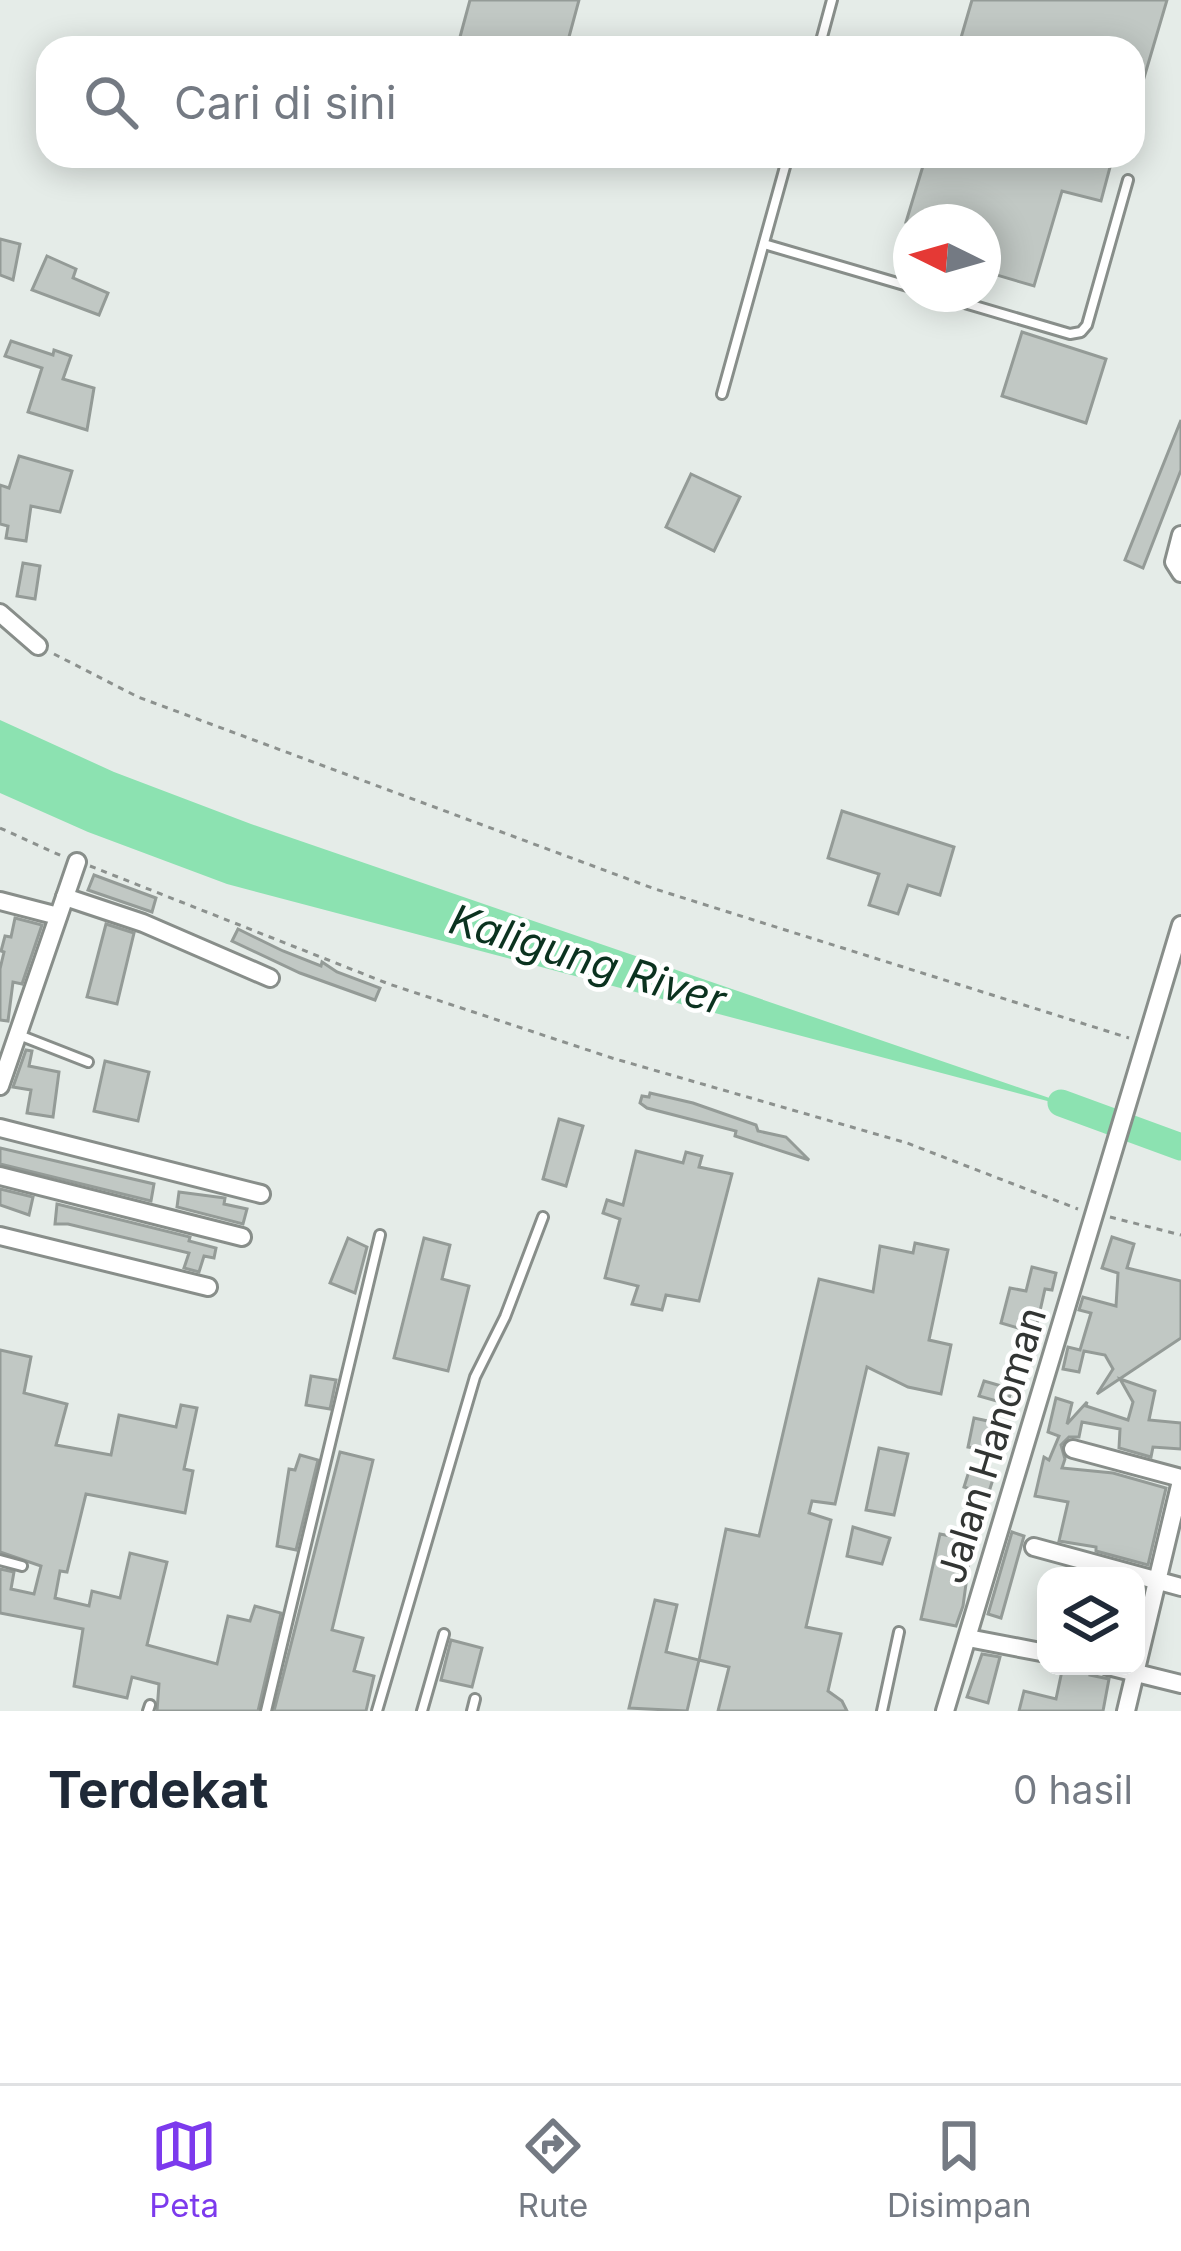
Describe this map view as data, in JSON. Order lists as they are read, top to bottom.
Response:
{
  "streets": {
    "street": ["Jalan Hanoman"]
  },
  "water": ["Kaligung River"],
  "north": "left",
  "page": {
    "search": "Cari di sini",
    "heading": ["Terdekat", "0 hasil"],
    "nav": ["Peta", "Rute", "Disimpan"]
  }
}
